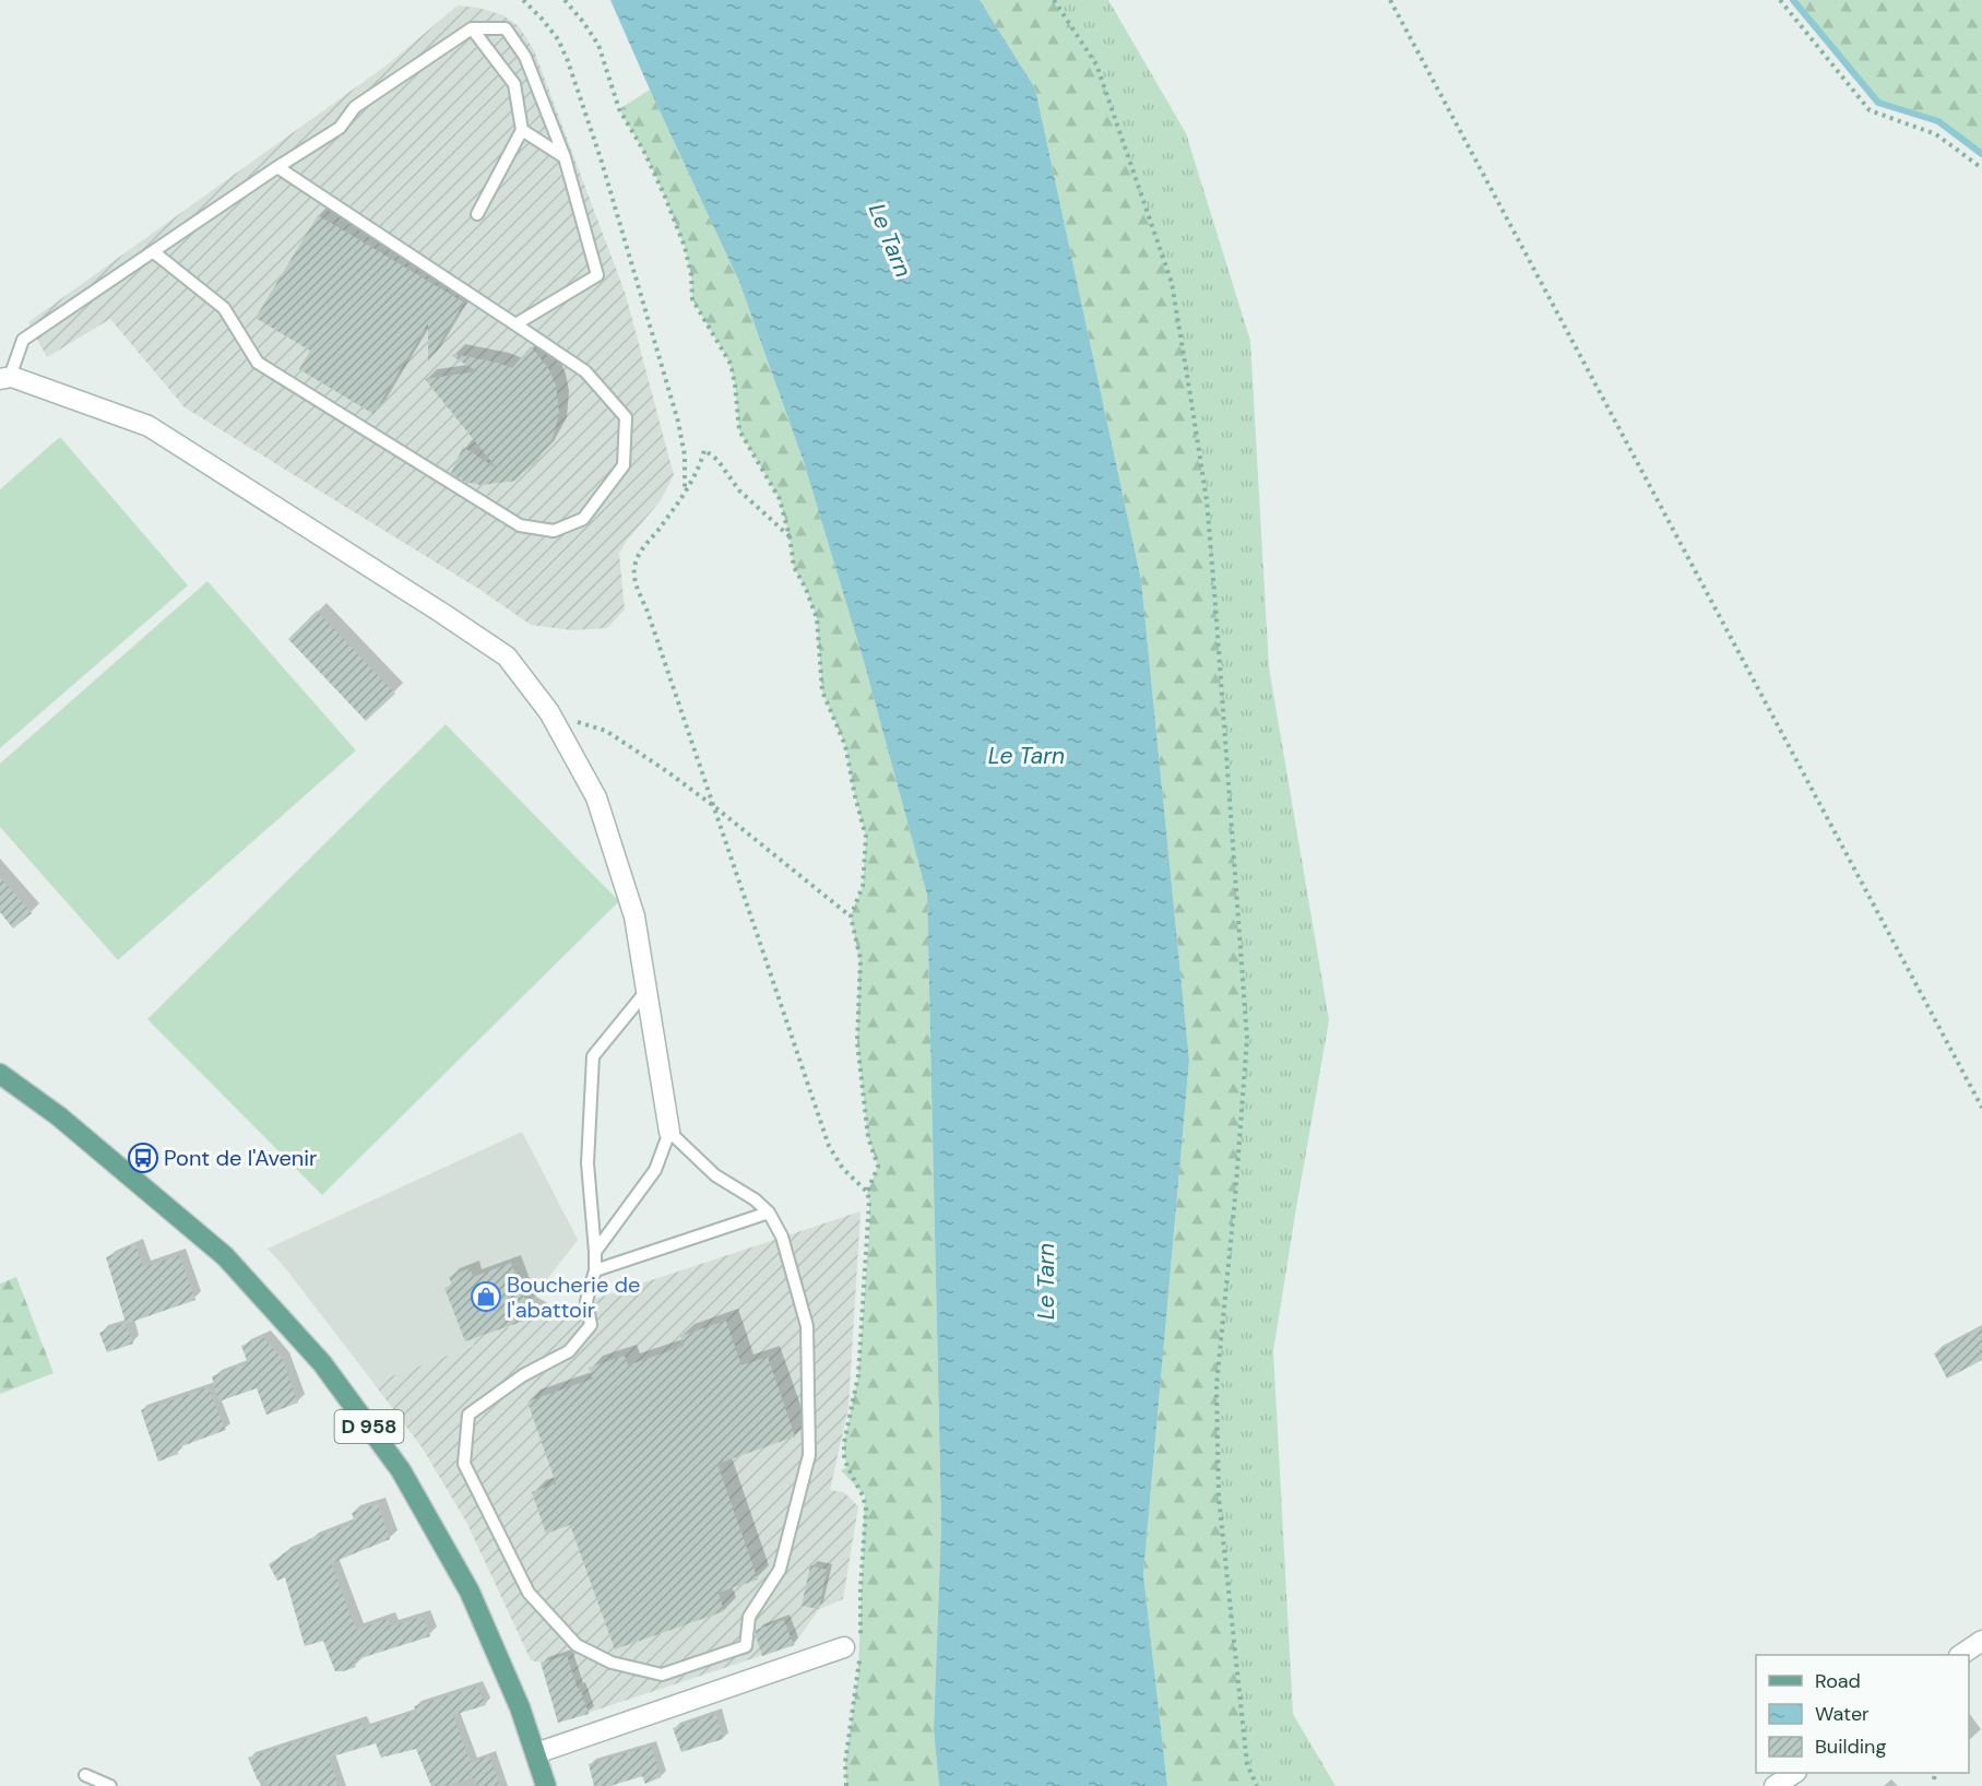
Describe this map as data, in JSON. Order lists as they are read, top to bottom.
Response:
{
  "streets": {
    "main road": ["D 958"]
  },
  "water": ["Le Tarn"],
  "places": {
    "bus stop": ["Pont de l'Avenir"],
    "shop": ["Boucherie de l'abattoir"]
  },
  "legend": ["Road", "Water", "Building"]
}
